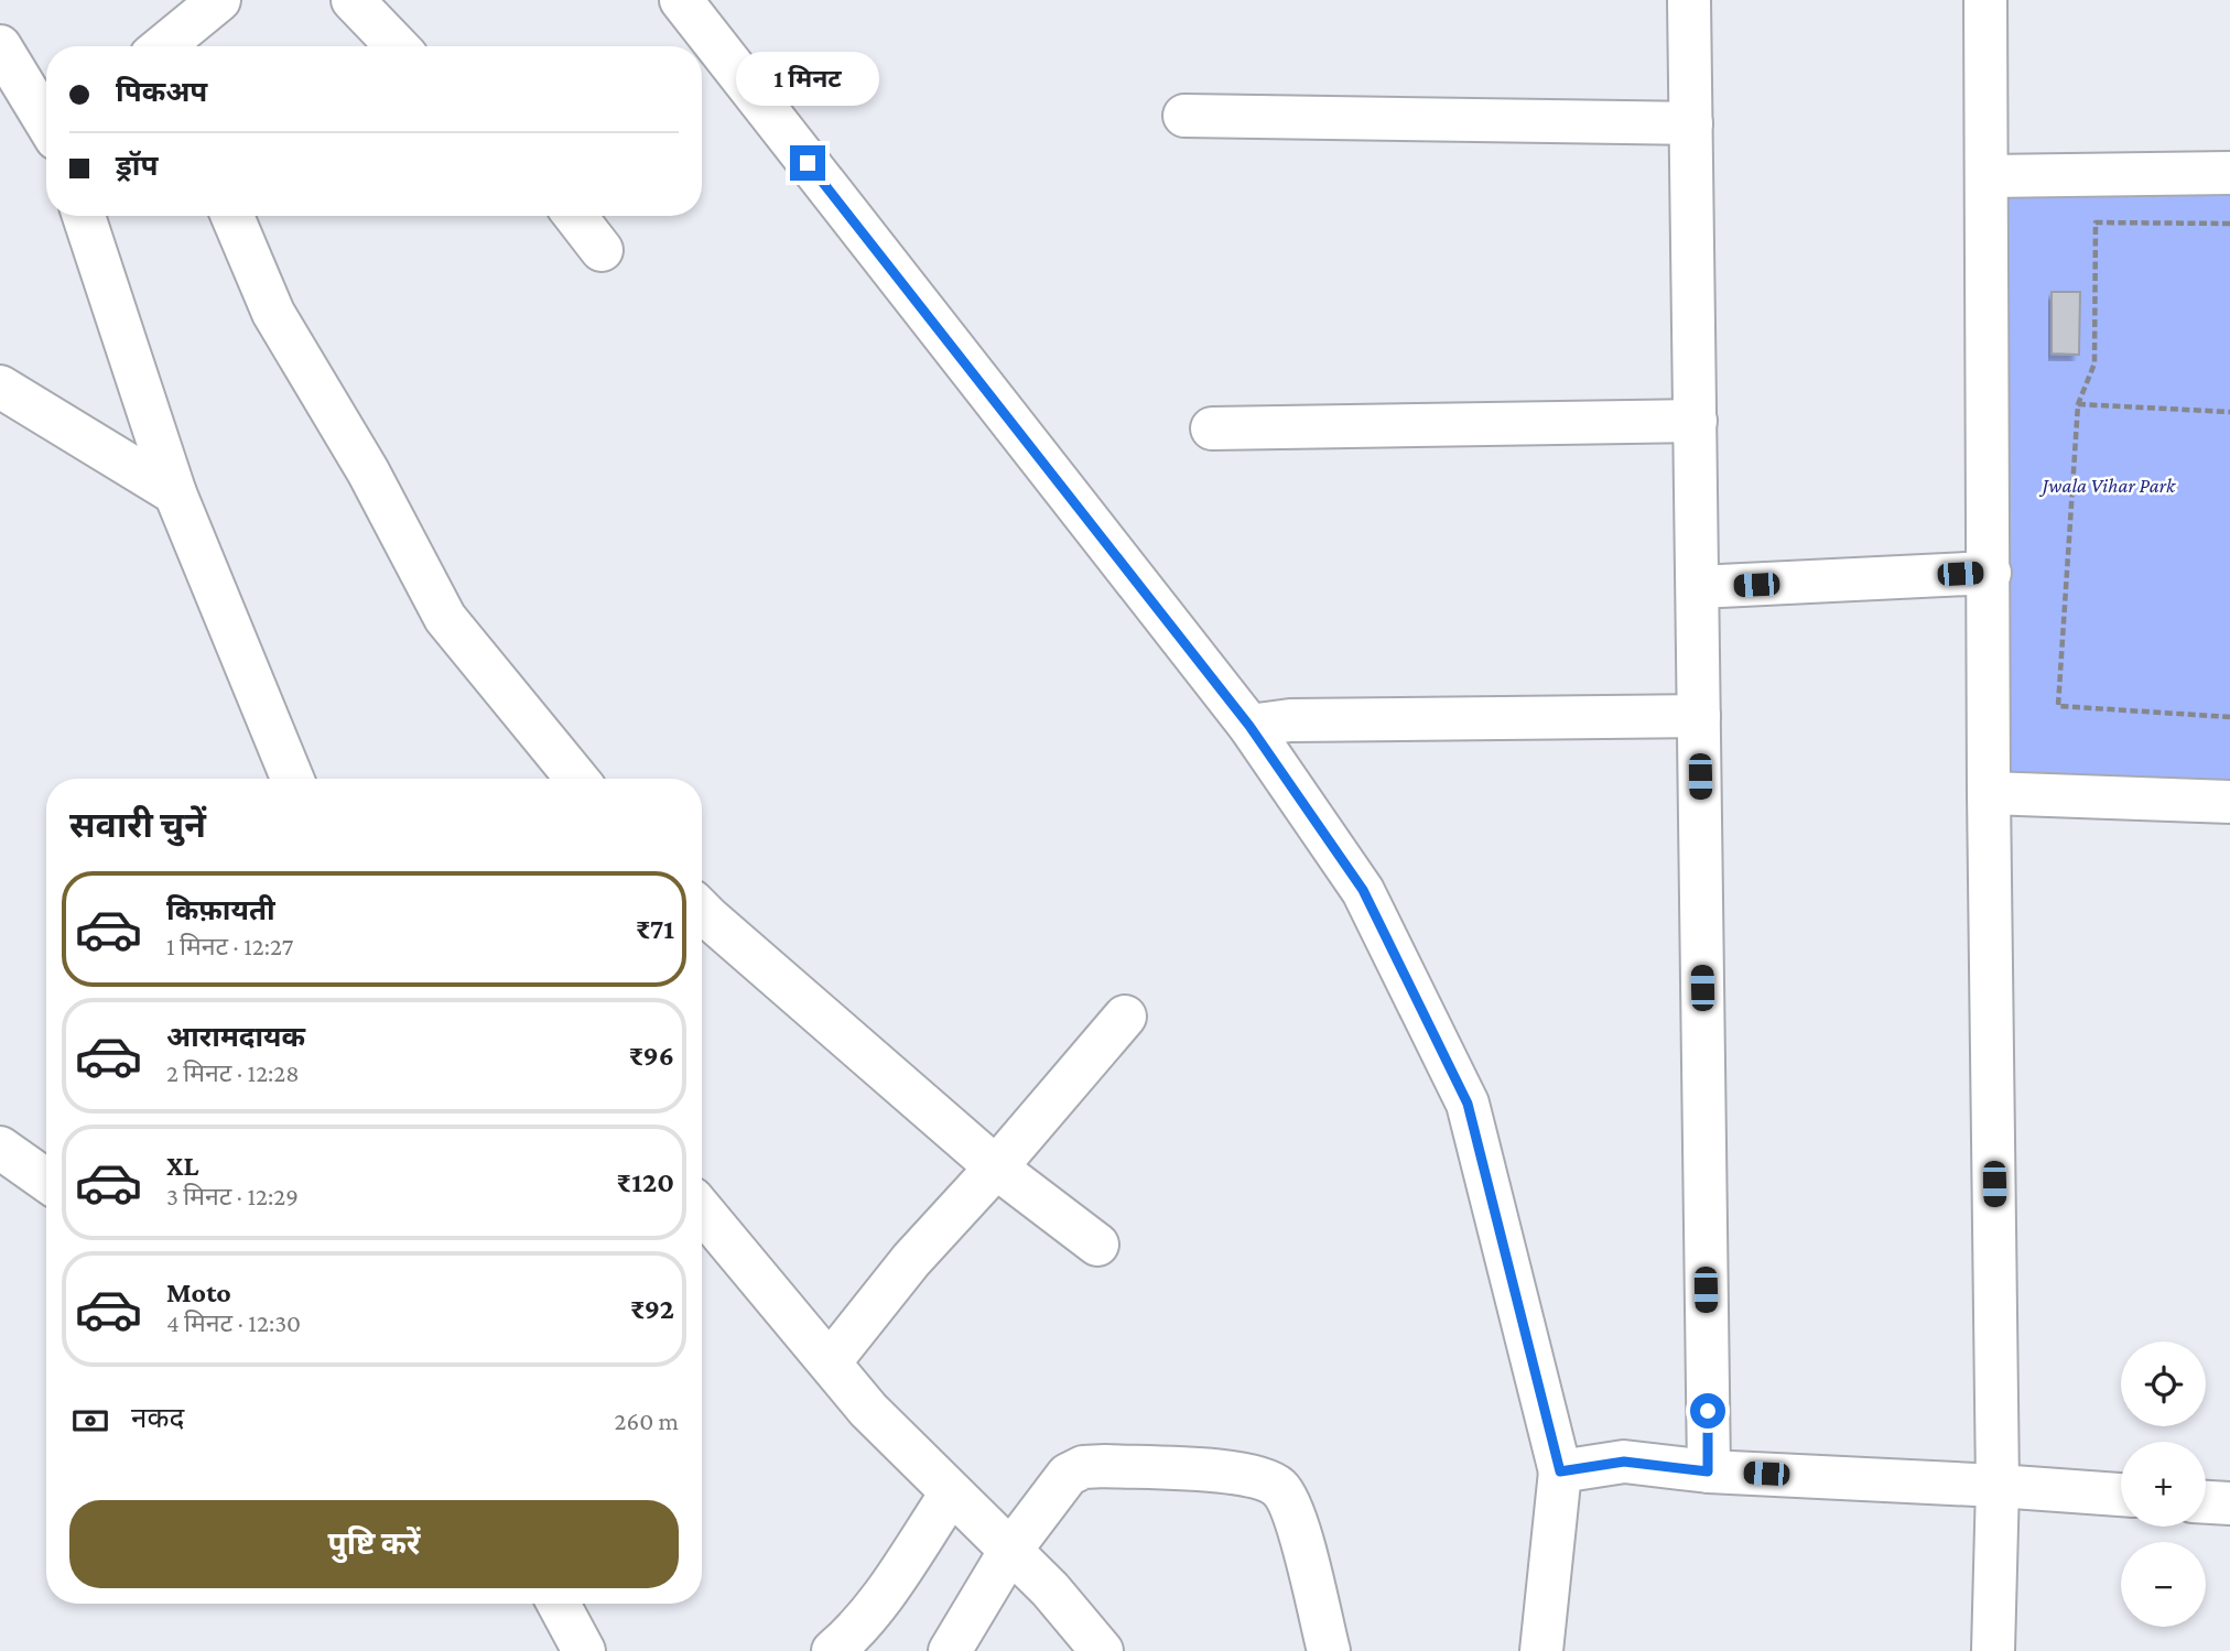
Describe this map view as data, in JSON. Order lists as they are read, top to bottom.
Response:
{
  "parks": ["Jwala Vihar Park"],
  "page": {
    "banner": ["पिकअप", "ड्रॉप"],
    "bubble": "1 मिनट",
    "heading": "सवारी चुनें",
    "list": [
      {
        "name": "किफ़ायती",
        "note": "1 मिनट · 12:27",
        "value": "₹71"
      },
      {
        "name": "आरामदायक",
        "note": "2 मिनट · 12:28",
        "value": "₹96"
      },
      {
        "name": "XL",
        "note": "3 मिनट · 12:29",
        "value": "₹120"
      },
      {
        "name": "Moto",
        "note": "4 मिनट · 12:30",
        "value": "₹92"
      }
    ],
    "map_buttons": ["+", "−"],
    "pay": ["नकद", "260 m"],
    "buttons": "पुष्टि करें"
  }
}
